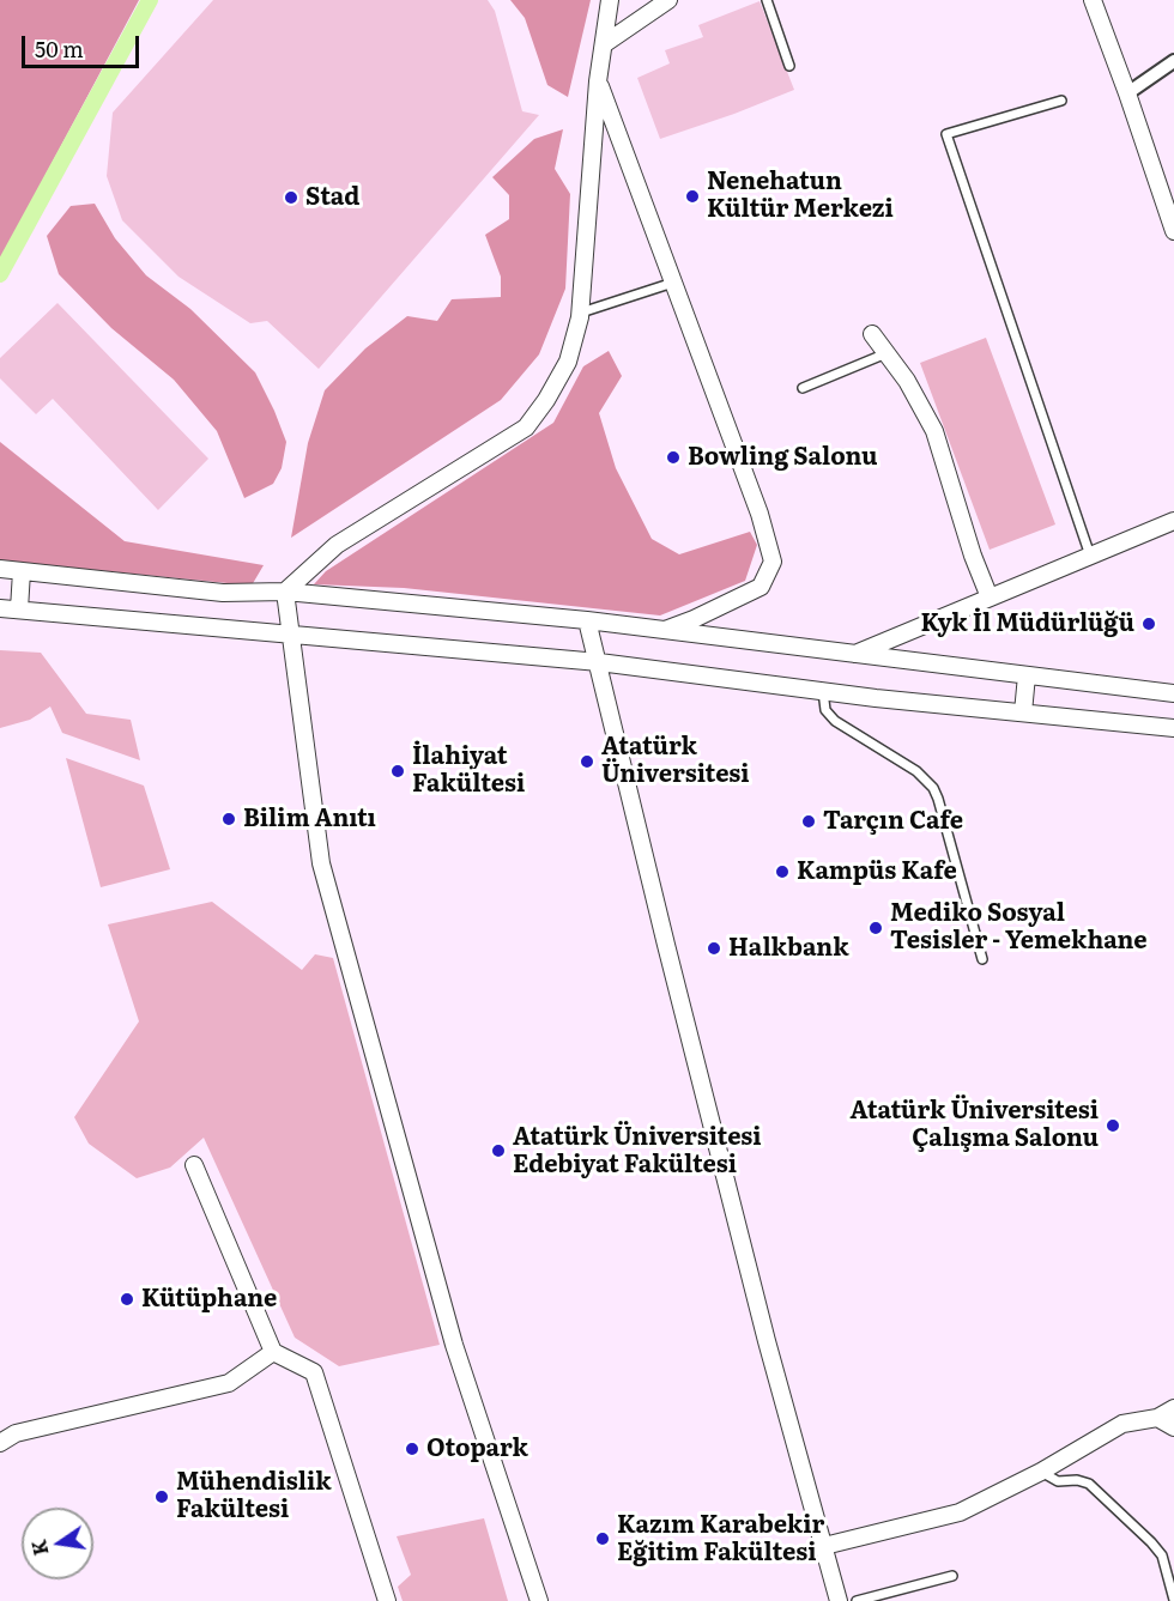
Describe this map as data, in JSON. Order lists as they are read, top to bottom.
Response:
{
  "places": [
    "Nenehatun Kültür Merkezi",
    "Stad",
    "Bowling Salonu",
    "Kyk İl Müdürlüğü",
    "Atatürk Üniversitesi",
    "İlahiyat Fakültesi",
    "Bilim Anıtı",
    "Tarçın Cafe",
    "Kampüs Kafe",
    "Mediko Sosyal Tesisler - Yemekhane",
    "Halkbank",
    "Atatürk Üniversitesi Çalışma Salonu",
    "Atatürk Üniversitesi Edebiyat Fakültesi",
    "Kütüphane",
    "Otopark",
    "Mühendislik Fakültesi",
    "Kazım Karabekir Eğitim Fakültesi"
  ],
  "scale_bar": "50 m",
  "north": "left"
}
